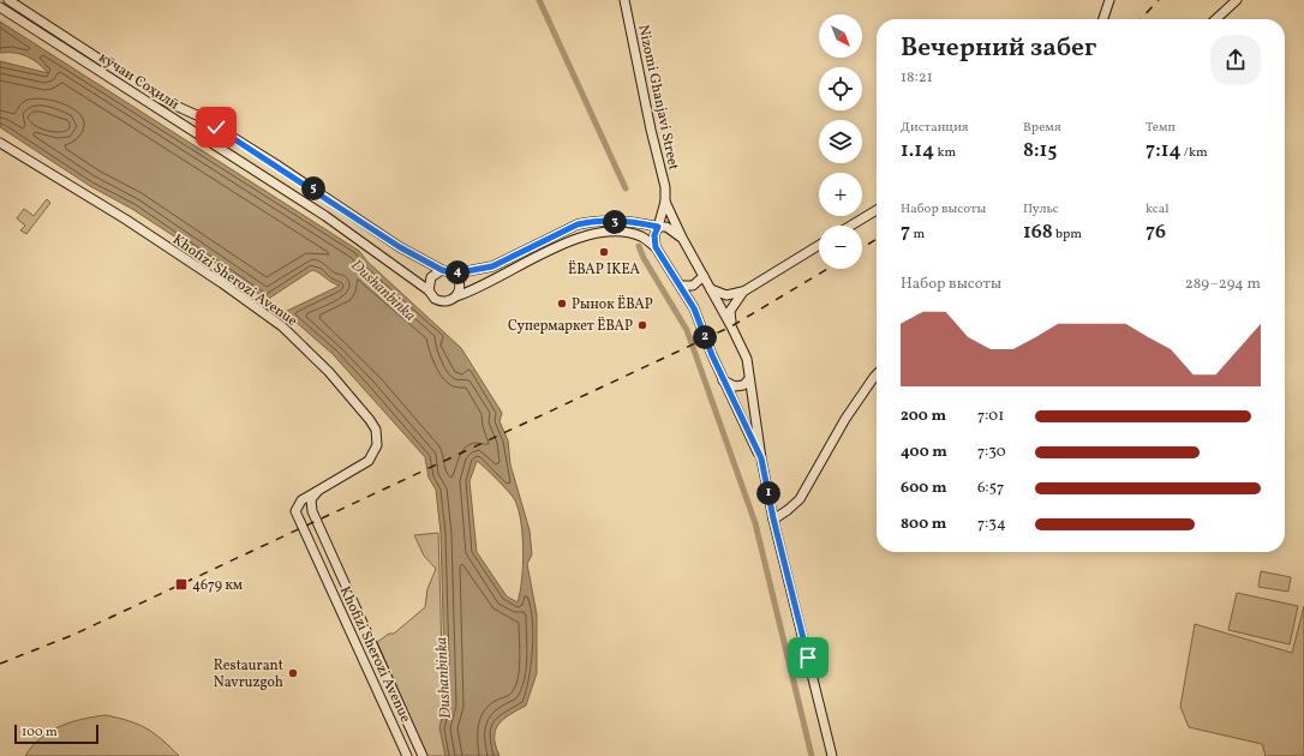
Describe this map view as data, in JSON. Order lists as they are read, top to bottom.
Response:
{
  "streets": {
    "street": ["кӯчаи Соҳилӣ", "Nizomi Ghanjavi Street", "Khofizi Sherozi Avenue"]
  },
  "water": ["Dushanbinka"],
  "places": {
    "other": [
      "ЁВАР IKEA",
      "Рынок ЁВАР",
      "Супермаркет ЁВАР",
      "Restaurant Navruzgoh"
    ],
    "transit": ["4679 км"]
  },
  "scale_bar": "100 m",
  "north": "bottom right",
  "page": {
    "map_buttons": ["+", "−"],
    "heading": ["Вечерний забег", "18:21"],
    "stats": [
      ["Дистанция", "1.14 km"],
      ["Время", "8:15"],
      ["Темп", "7:14 /km"],
      ["Набор высоты", "7 m"],
      ["Пульс", "168 bpm"],
      ["kcal", "76"]
    ],
    "pins": [
      "5",
      "3",
      "4",
      "2",
      "1"
    ],
    "chart": ["Набор высоты", "289–294 m"],
    "list": [
      {
        "name": "200 m",
        "note": "7:01"
      },
      {
        "name": "400 m",
        "note": "7:30"
      },
      {
        "name": "600 m",
        "note": "6:57"
      },
      {
        "name": "800 m",
        "note": "7:34"
      }
    ],
    "scale": "100 m"
  }
}
